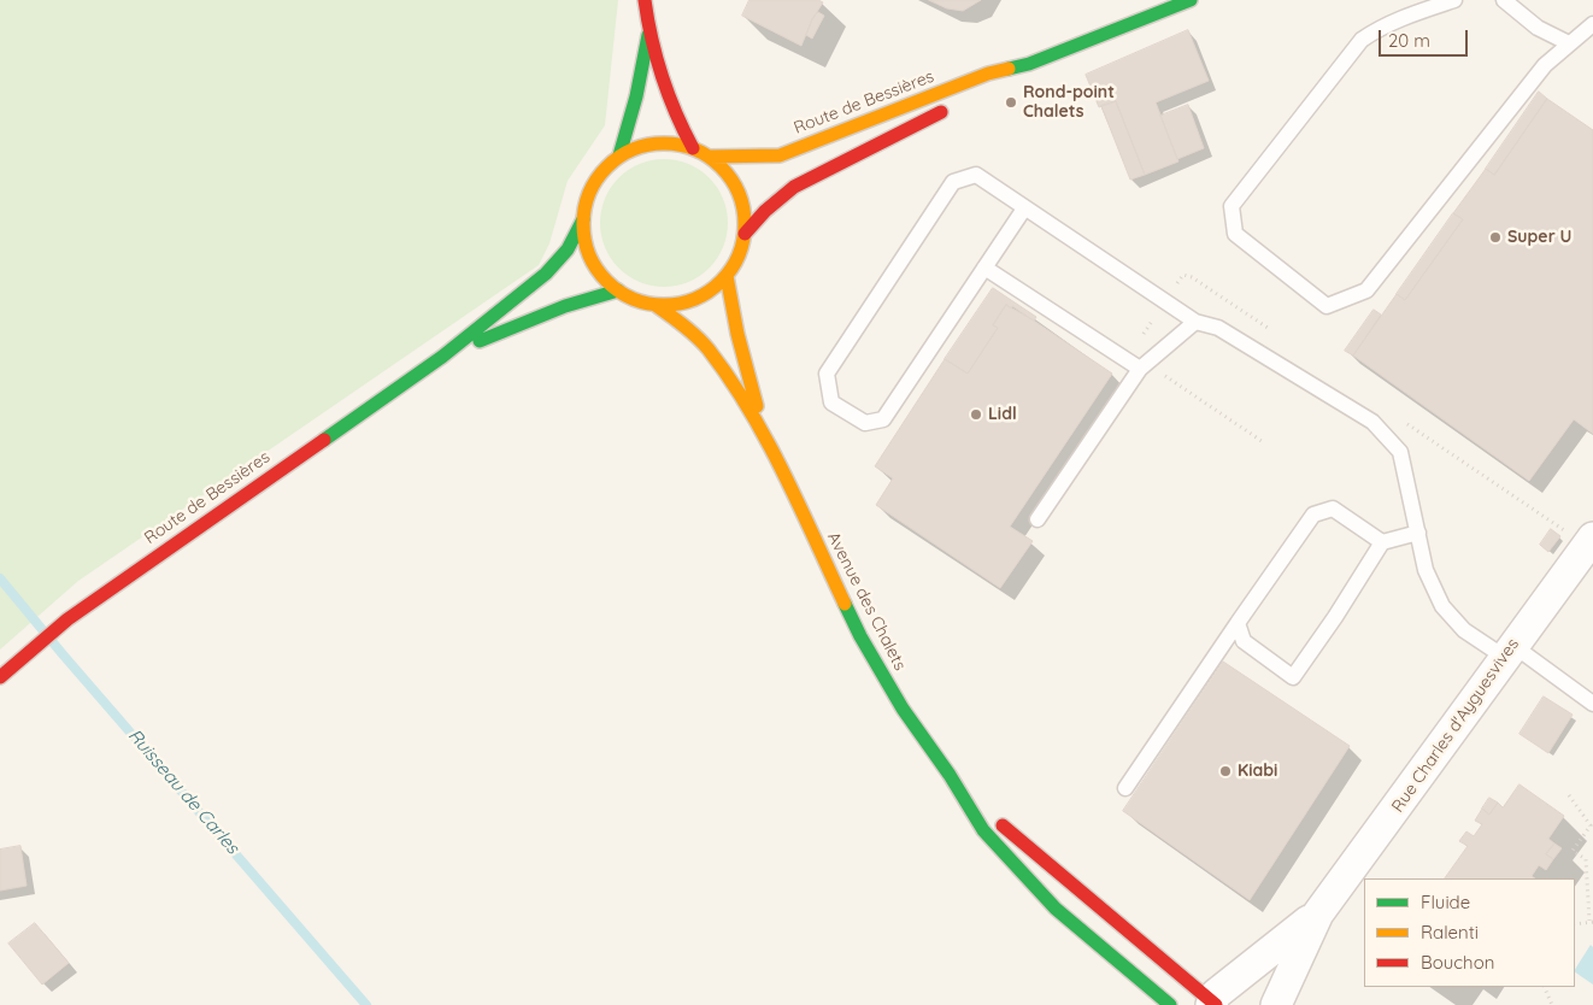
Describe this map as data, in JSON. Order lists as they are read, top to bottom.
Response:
{
  "streets": {
    "main road": ["Route de Bessières", "Avenue des Chalets"],
    "street": ["Rue Charles d'Ayguesvives"]
  },
  "crossings": [
    ["Route de Bessières", "Avenue des Chalets"],
    ["Avenue des Chalets", "Rue Charles d'Ayguesvives"]
  ],
  "water": ["Ruisseau de Carles"],
  "places": [
    "Rond-point Chalets",
    "Super U",
    "Lidl",
    "Kiabi"
  ],
  "legend": ["Fluide", "Ralenti", "Bouchon"],
  "scale_bar": "20 m"
}
